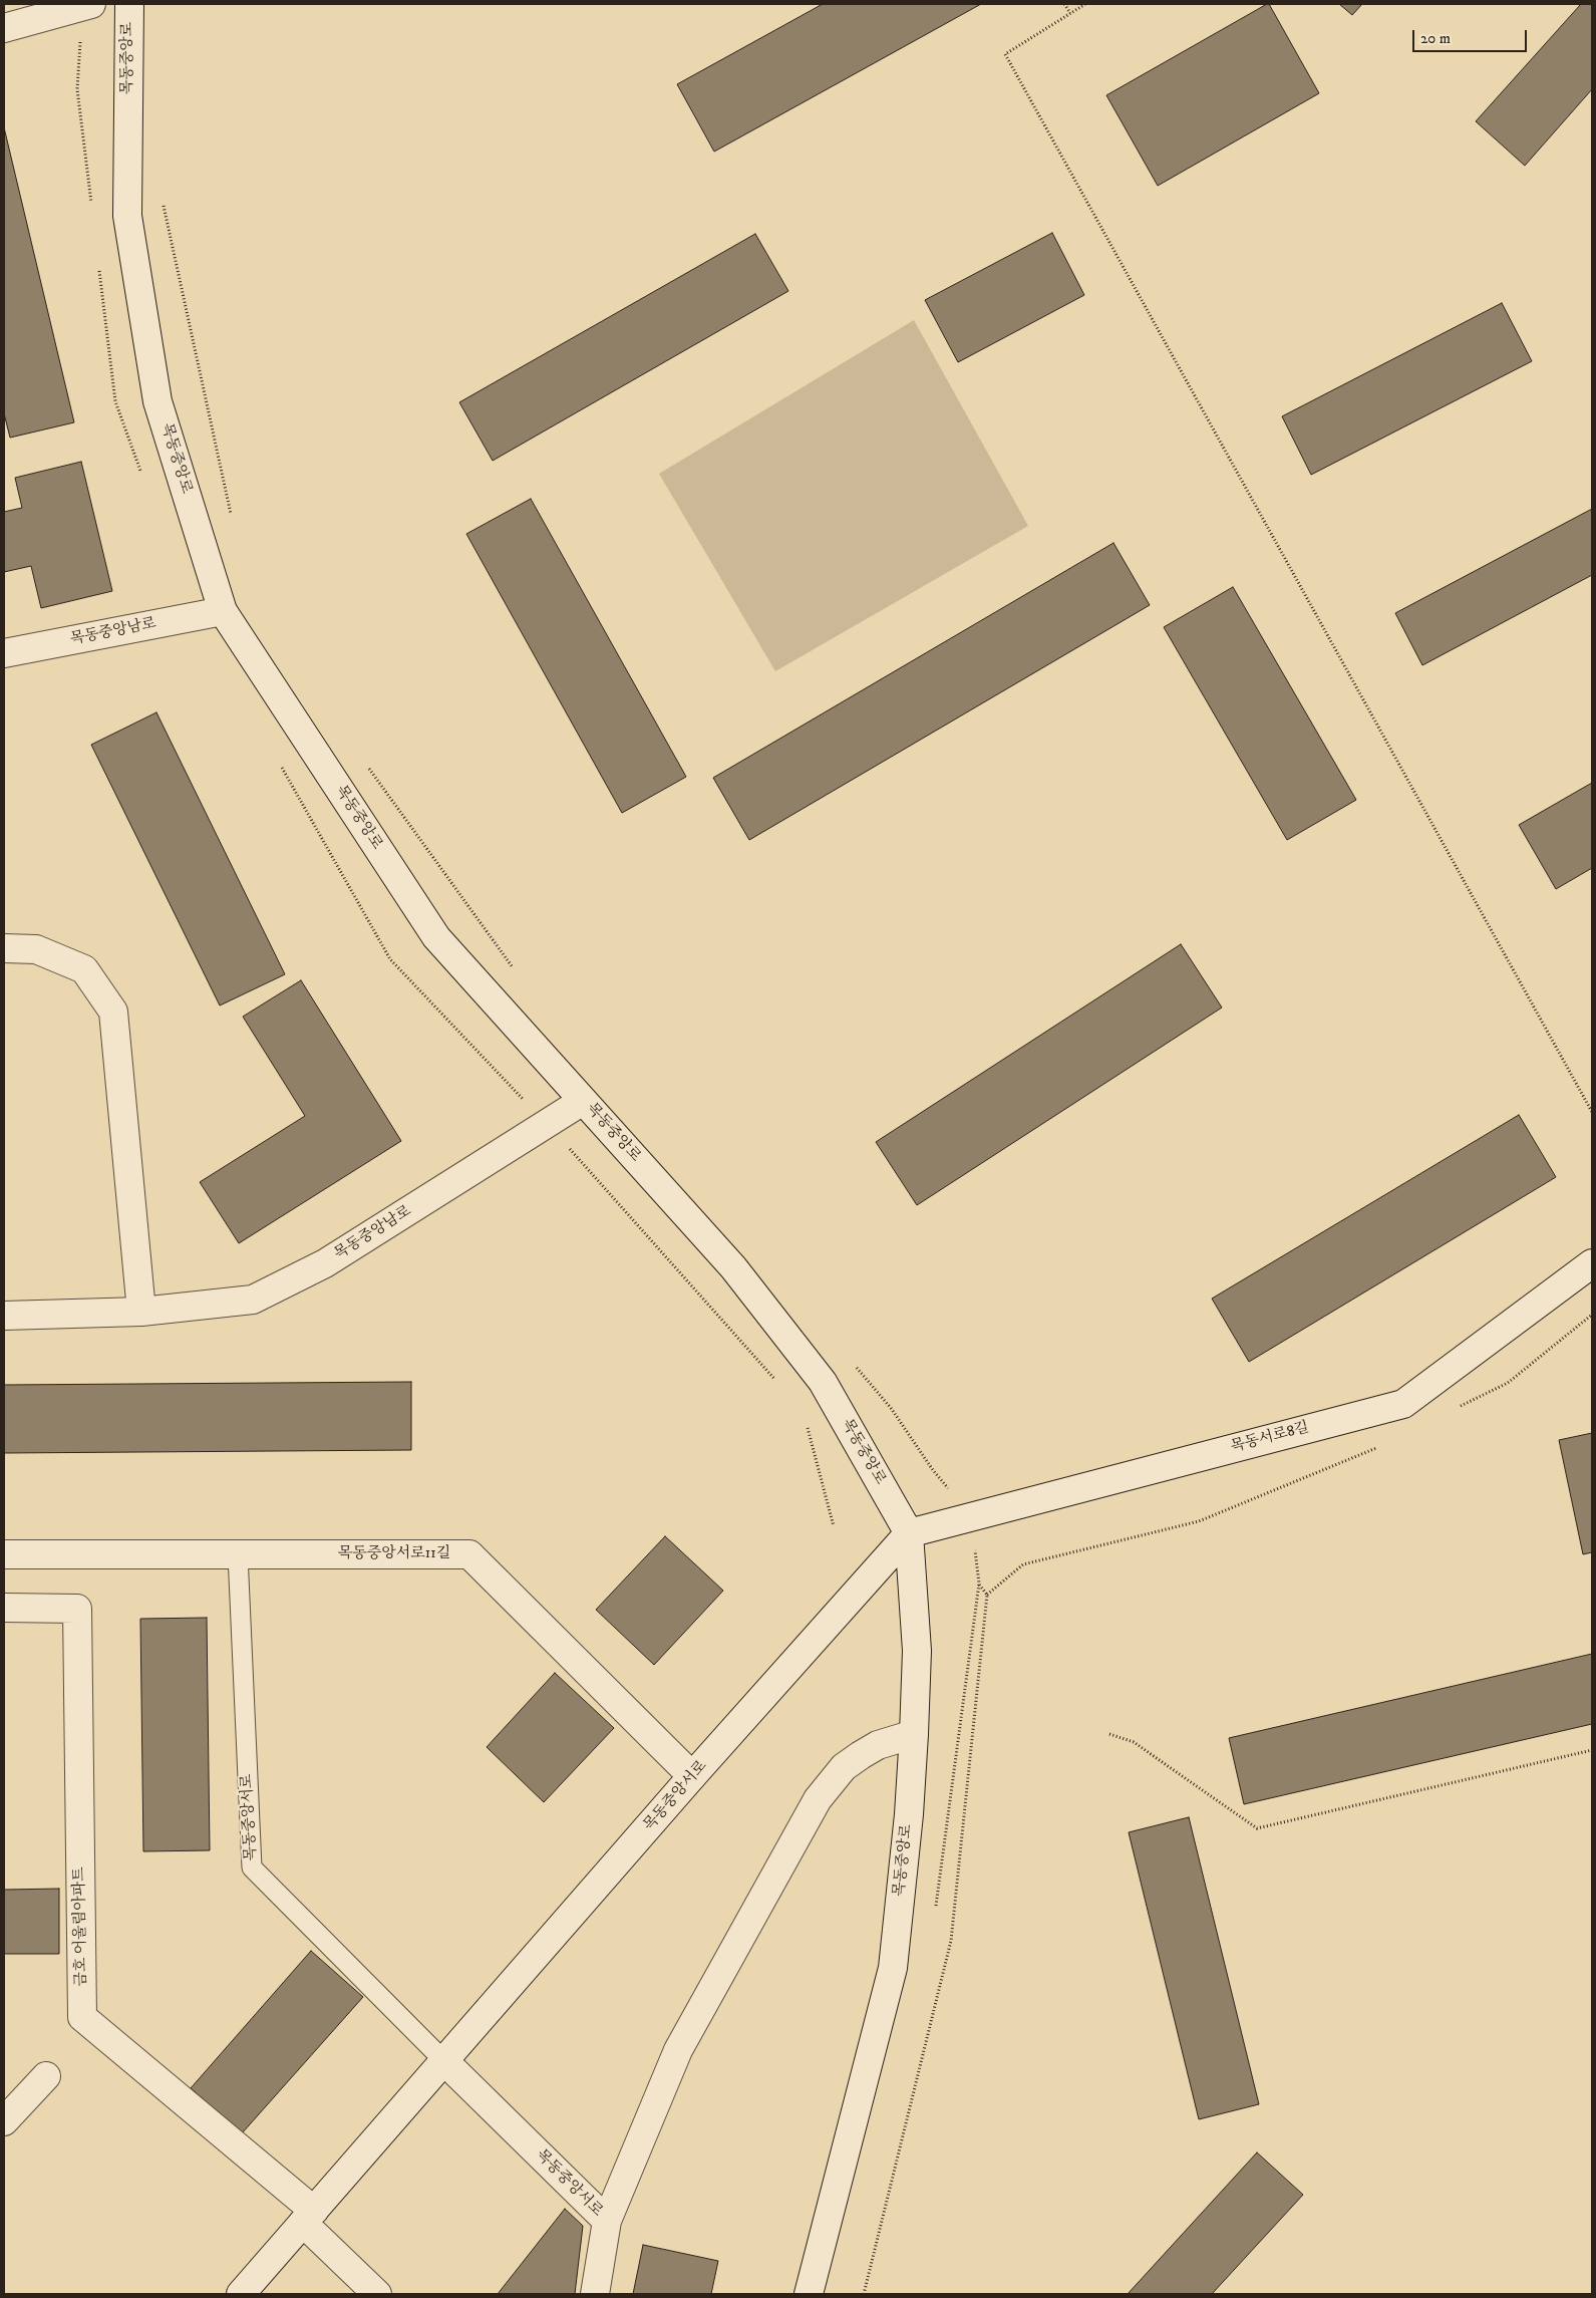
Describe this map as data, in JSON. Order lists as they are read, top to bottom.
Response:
{
  "streets": {
    "street": [
      "목동중앙로",
      "목동중앙남로",
      "목동서로8길",
      "목동중앙서로11길",
      "목동중앙서로",
      "금호 어울림아파트"
    ]
  },
  "crossings": [
    ["목동중앙로", "목동중앙남로"],
    ["목동중앙로", "목동서로8길"],
    ["목동중앙로", "목동중앙서로"],
    ["목동서로8길", "목동중앙서로"],
    ["목동중앙서로11길", "목동중앙서로"],
    ["목동중앙서로", "금호 어울림아파트"]
  ],
  "scale_bar": "20 m"
}
